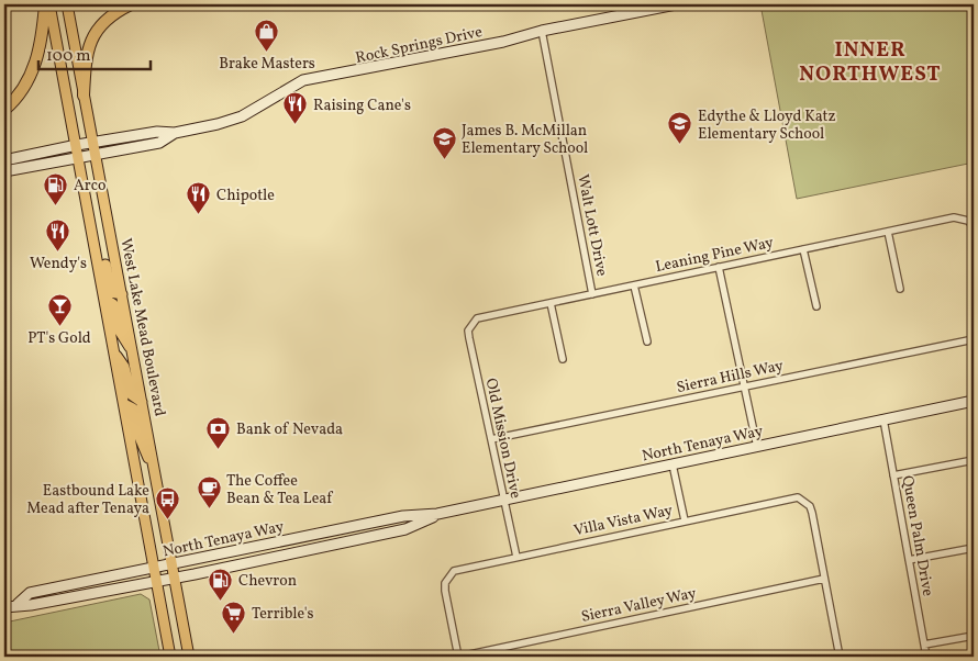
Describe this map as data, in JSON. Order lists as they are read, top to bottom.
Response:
{
  "streets": {
    "main road": ["Rock Springs Drive", "West Lake Mead Boulevard", "North Tenaya Way"],
    "street": [
      "Walt Lott Drive",
      "Leaning Pine Way",
      "Sierra Hills Way",
      "Old Mission Drive",
      "Villa Vista Way",
      "Queen Palm Drive",
      "Sierra Valley Way"
    ]
  },
  "crossings": [
    ["Rock Springs Drive", "Walt Lott Drive"],
    ["Rock Springs Drive", "West Lake Mead Boulevard"],
    ["Walt Lott Drive", "Leaning Pine Way"],
    ["Leaning Pine Way", "Old Mission Drive"],
    ["West Lake Mead Boulevard", "North Tenaya Way"],
    ["Sierra Hills Way", "Old Mission Drive"],
    ["Old Mission Drive", "North Tenaya Way"],
    ["Old Mission Drive", "Villa Vista Way"],
    ["North Tenaya Way", "Queen Palm Drive"],
    ["Villa Vista Way", "Sierra Valley Way"]
  ],
  "districts": ["INNER NORTHWEST"],
  "places": {
    "shop": ["Brake Masters"],
    "restaurant": ["Raising Cane's", "Chipotle", "Wendy's"],
    "school or university": ["Edythe & Lloyd Katz Elementary School", "James B. McMillan Elementary School"],
    "fuel station": ["Arco", "Chevron"],
    "bar": ["PT's Gold"],
    "bank": ["Bank of Nevada"],
    "cafe": ["The Coffee Bean & Tea Leaf"],
    "bus stop": ["Eastbound Lake Mead after Tenaya"],
    "supermarket": ["Terrible's"]
  },
  "scale_bar": "100 m"
}
